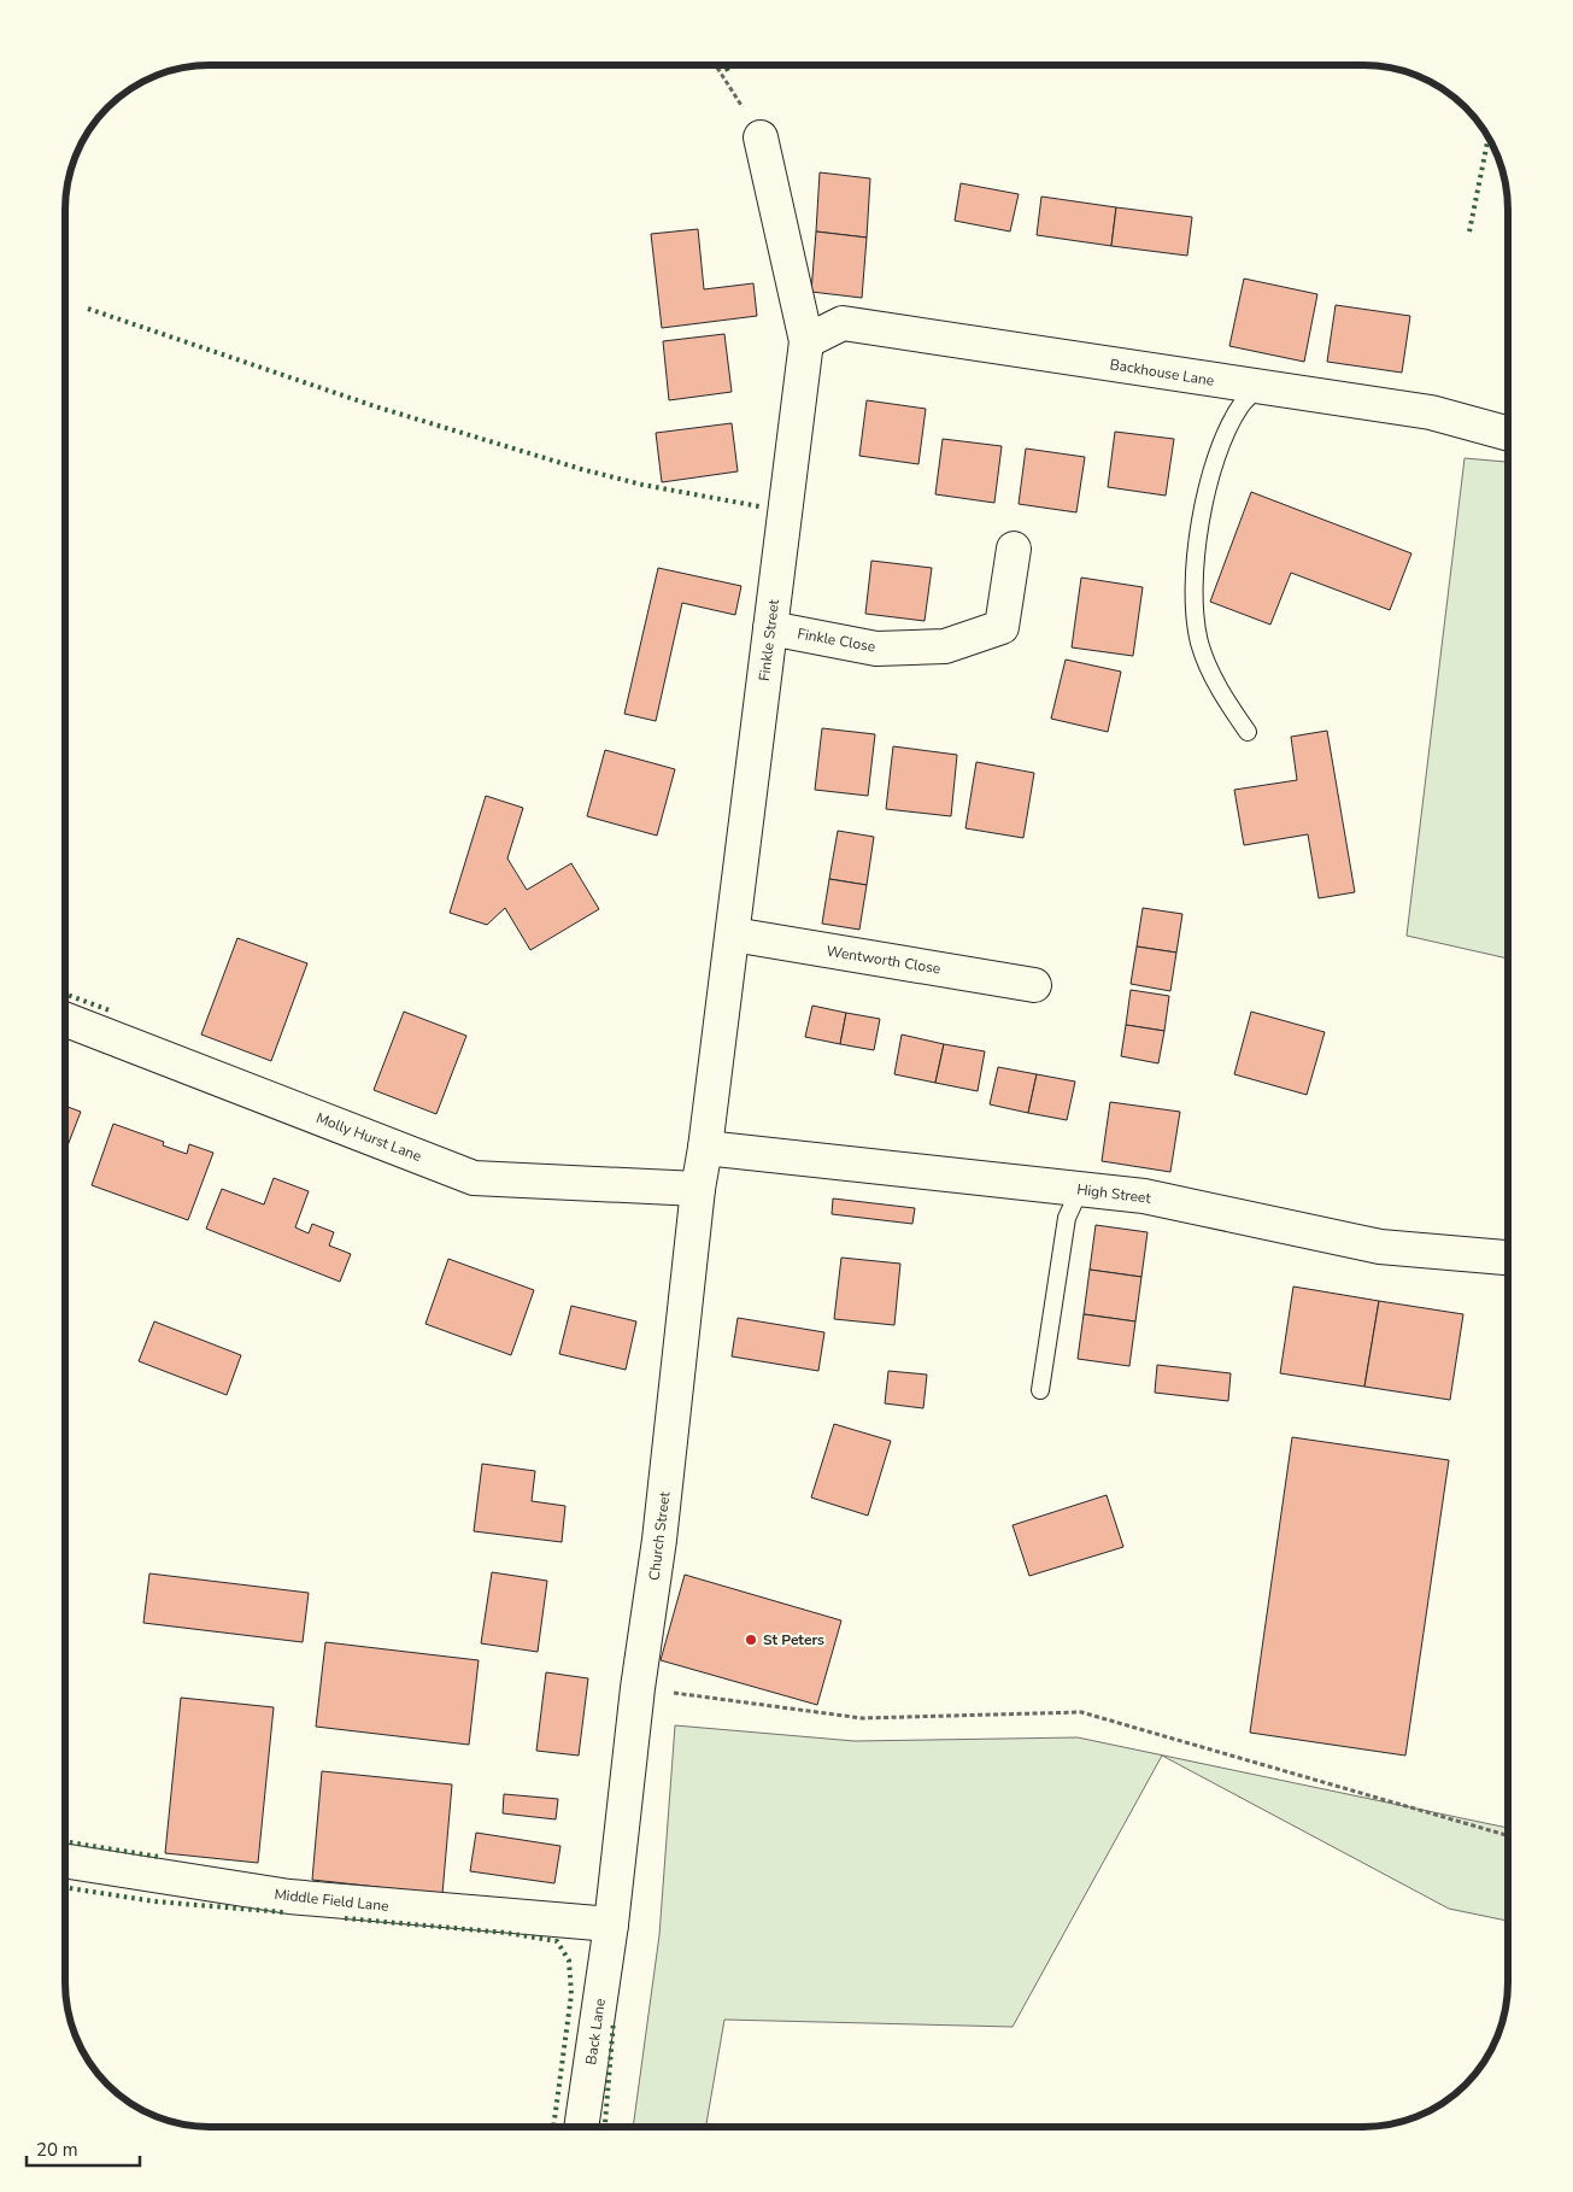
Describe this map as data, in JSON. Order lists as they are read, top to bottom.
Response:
{
  "streets": {
    "street": [
      "Backhouse Lane",
      "Finkle Street",
      "Finkle Close",
      "Wentworth Close",
      "Molly Hurst Lane",
      "High Street",
      "Church Street",
      "Middle Field Lane",
      "Back Lane"
    ]
  },
  "crossings": [
    ["Backhouse Lane", "Finkle Street"],
    ["Finkle Street", "Finkle Close"],
    ["Finkle Street", "Wentworth Close"],
    ["Finkle Street", "High Street"],
    ["Finkle Street", "Church Street"],
    ["Molly Hurst Lane", "Church Street"],
    ["High Street", "Church Street"],
    ["Church Street", "Middle Field Lane"],
    ["Church Street", "Back Lane"],
    ["Middle Field Lane", "Back Lane"]
  ],
  "places": ["St Peters"],
  "scale_bar": "20 m"
}
